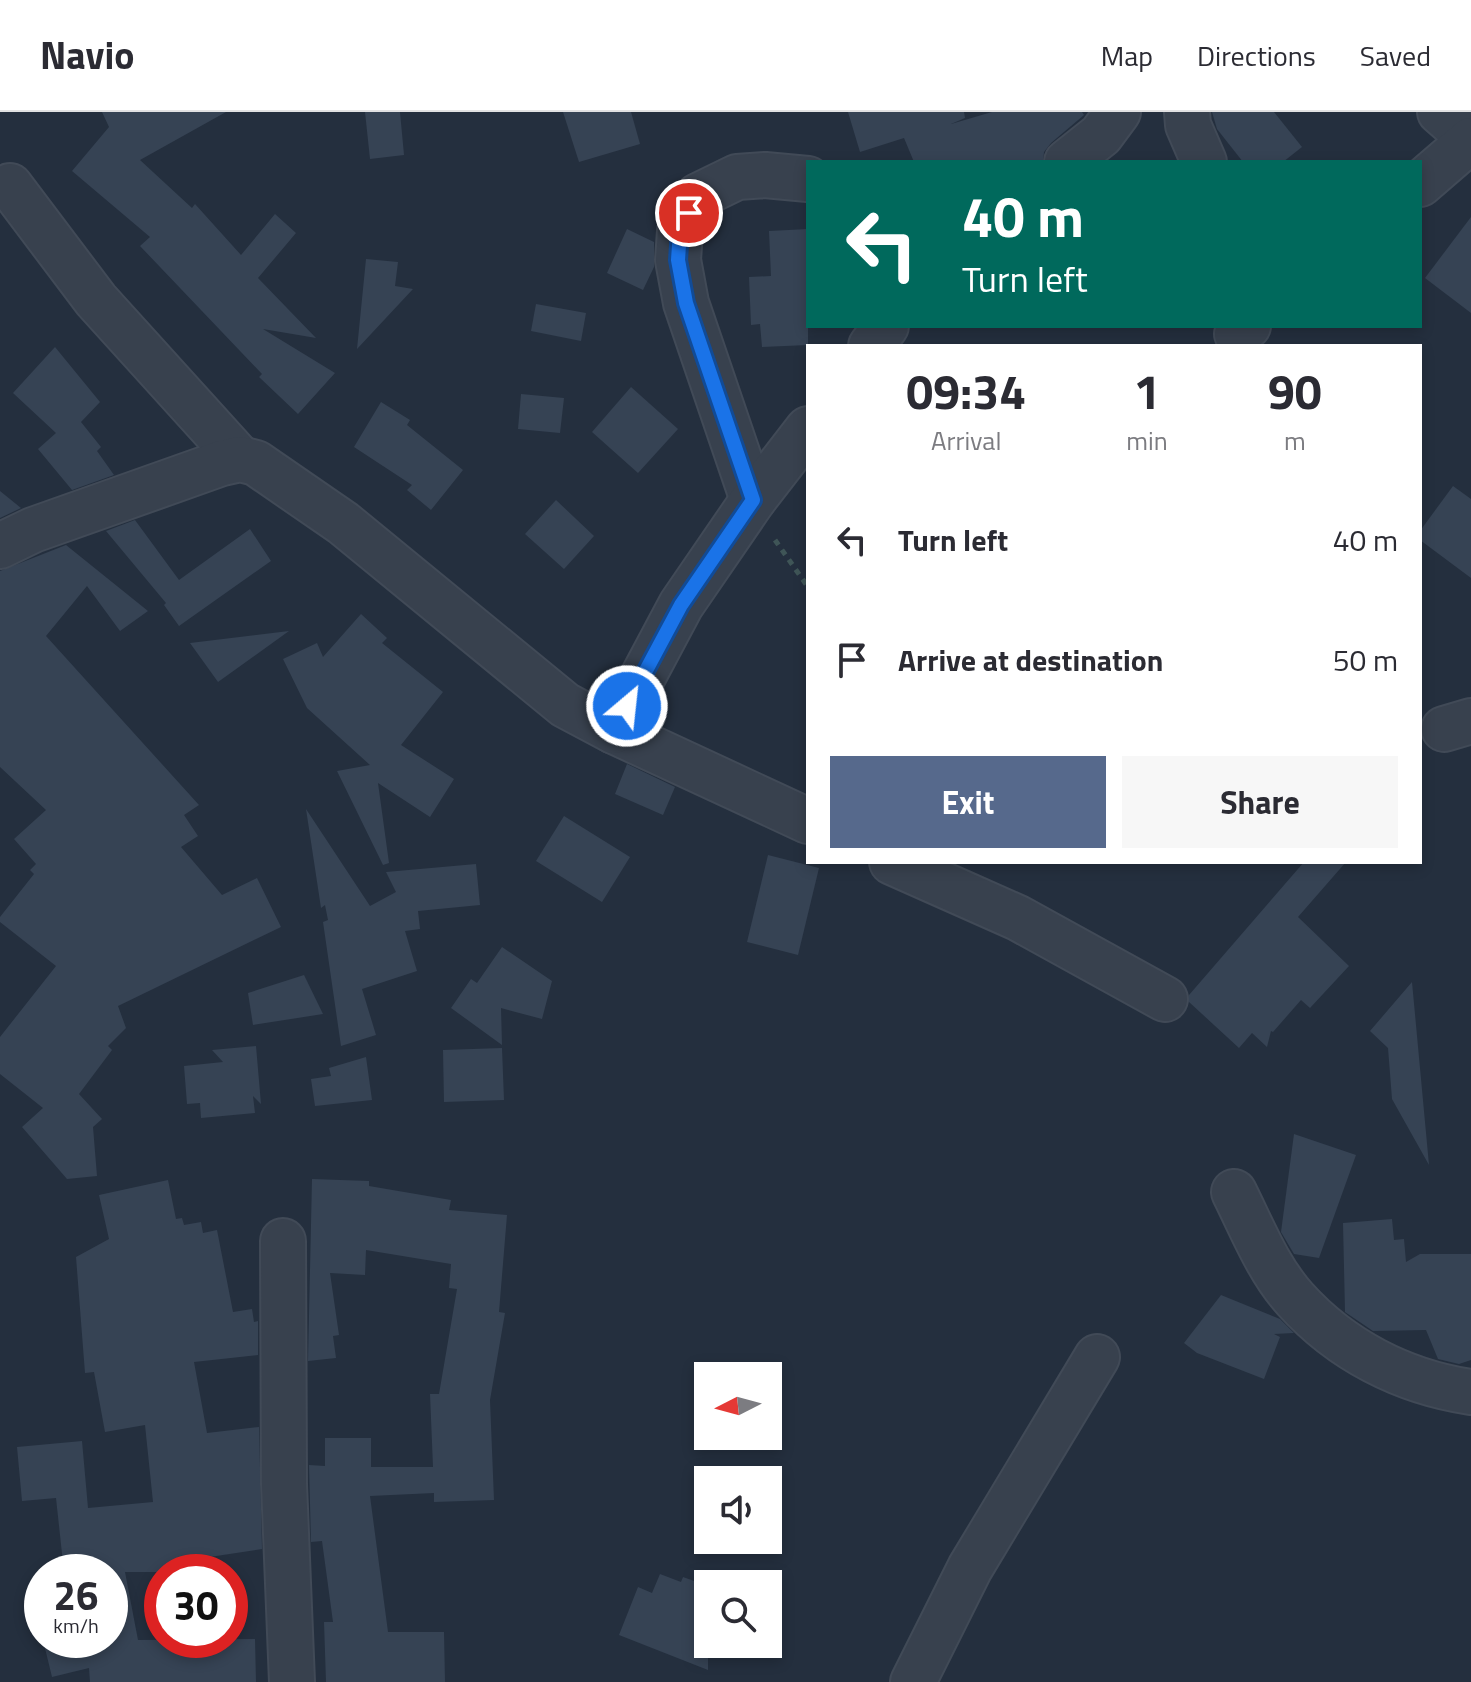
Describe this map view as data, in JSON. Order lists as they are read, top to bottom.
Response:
{
  "north": "left",
  "page": {
    "header": "Navio",
    "nav": ["Map", "Directions", "Saved"],
    "turn": ["40 m", "Turn left"],
    "eta": [
      "09:34",
      "Arrival",
      "1",
      "min",
      "90",
      "m"
    ],
    "list": [
      {
        "name": "Turn left",
        "value": "40 m"
      },
      {
        "name": "Arrive at destination",
        "value": "50 m"
      }
    ],
    "buttons": ["Exit", "Share"],
    "speed": "26 km/h",
    "limit": "30"
  }
}
